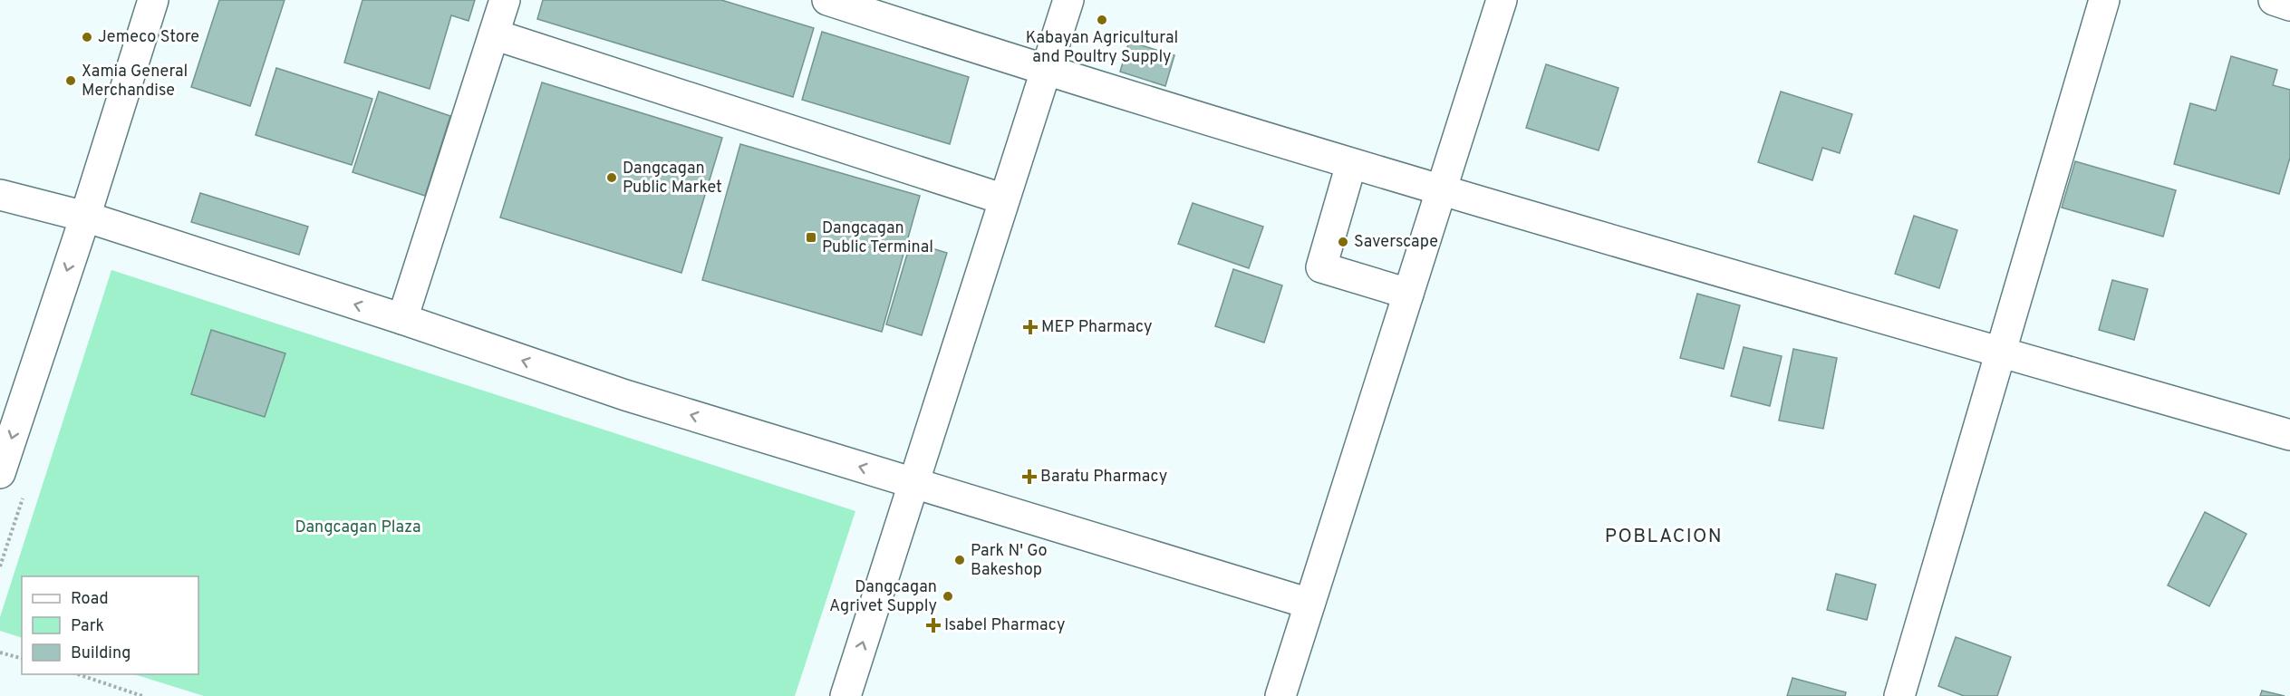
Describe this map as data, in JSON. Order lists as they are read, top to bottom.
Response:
{
  "districts": ["POBLACION"],
  "parks": ["Dangcagan Plaza"],
  "places": {
    "other": [
      "Kabayan Agricultural and Poultry Supply",
      "Jemeco Store",
      "Xamia General Merchandise",
      "Dangcagan Public Market",
      "Saverscape",
      "Park N' Go Bakeshop",
      "Dangcagan Agrivet Supply"
    ],
    "transit": ["Dangcagan Public Terminal"],
    "health": ["MEP Pharmacy", "Baratu Pharmacy", "Isabel Pharmacy"]
  },
  "legend": ["Road", "Park", "Building"]
}
